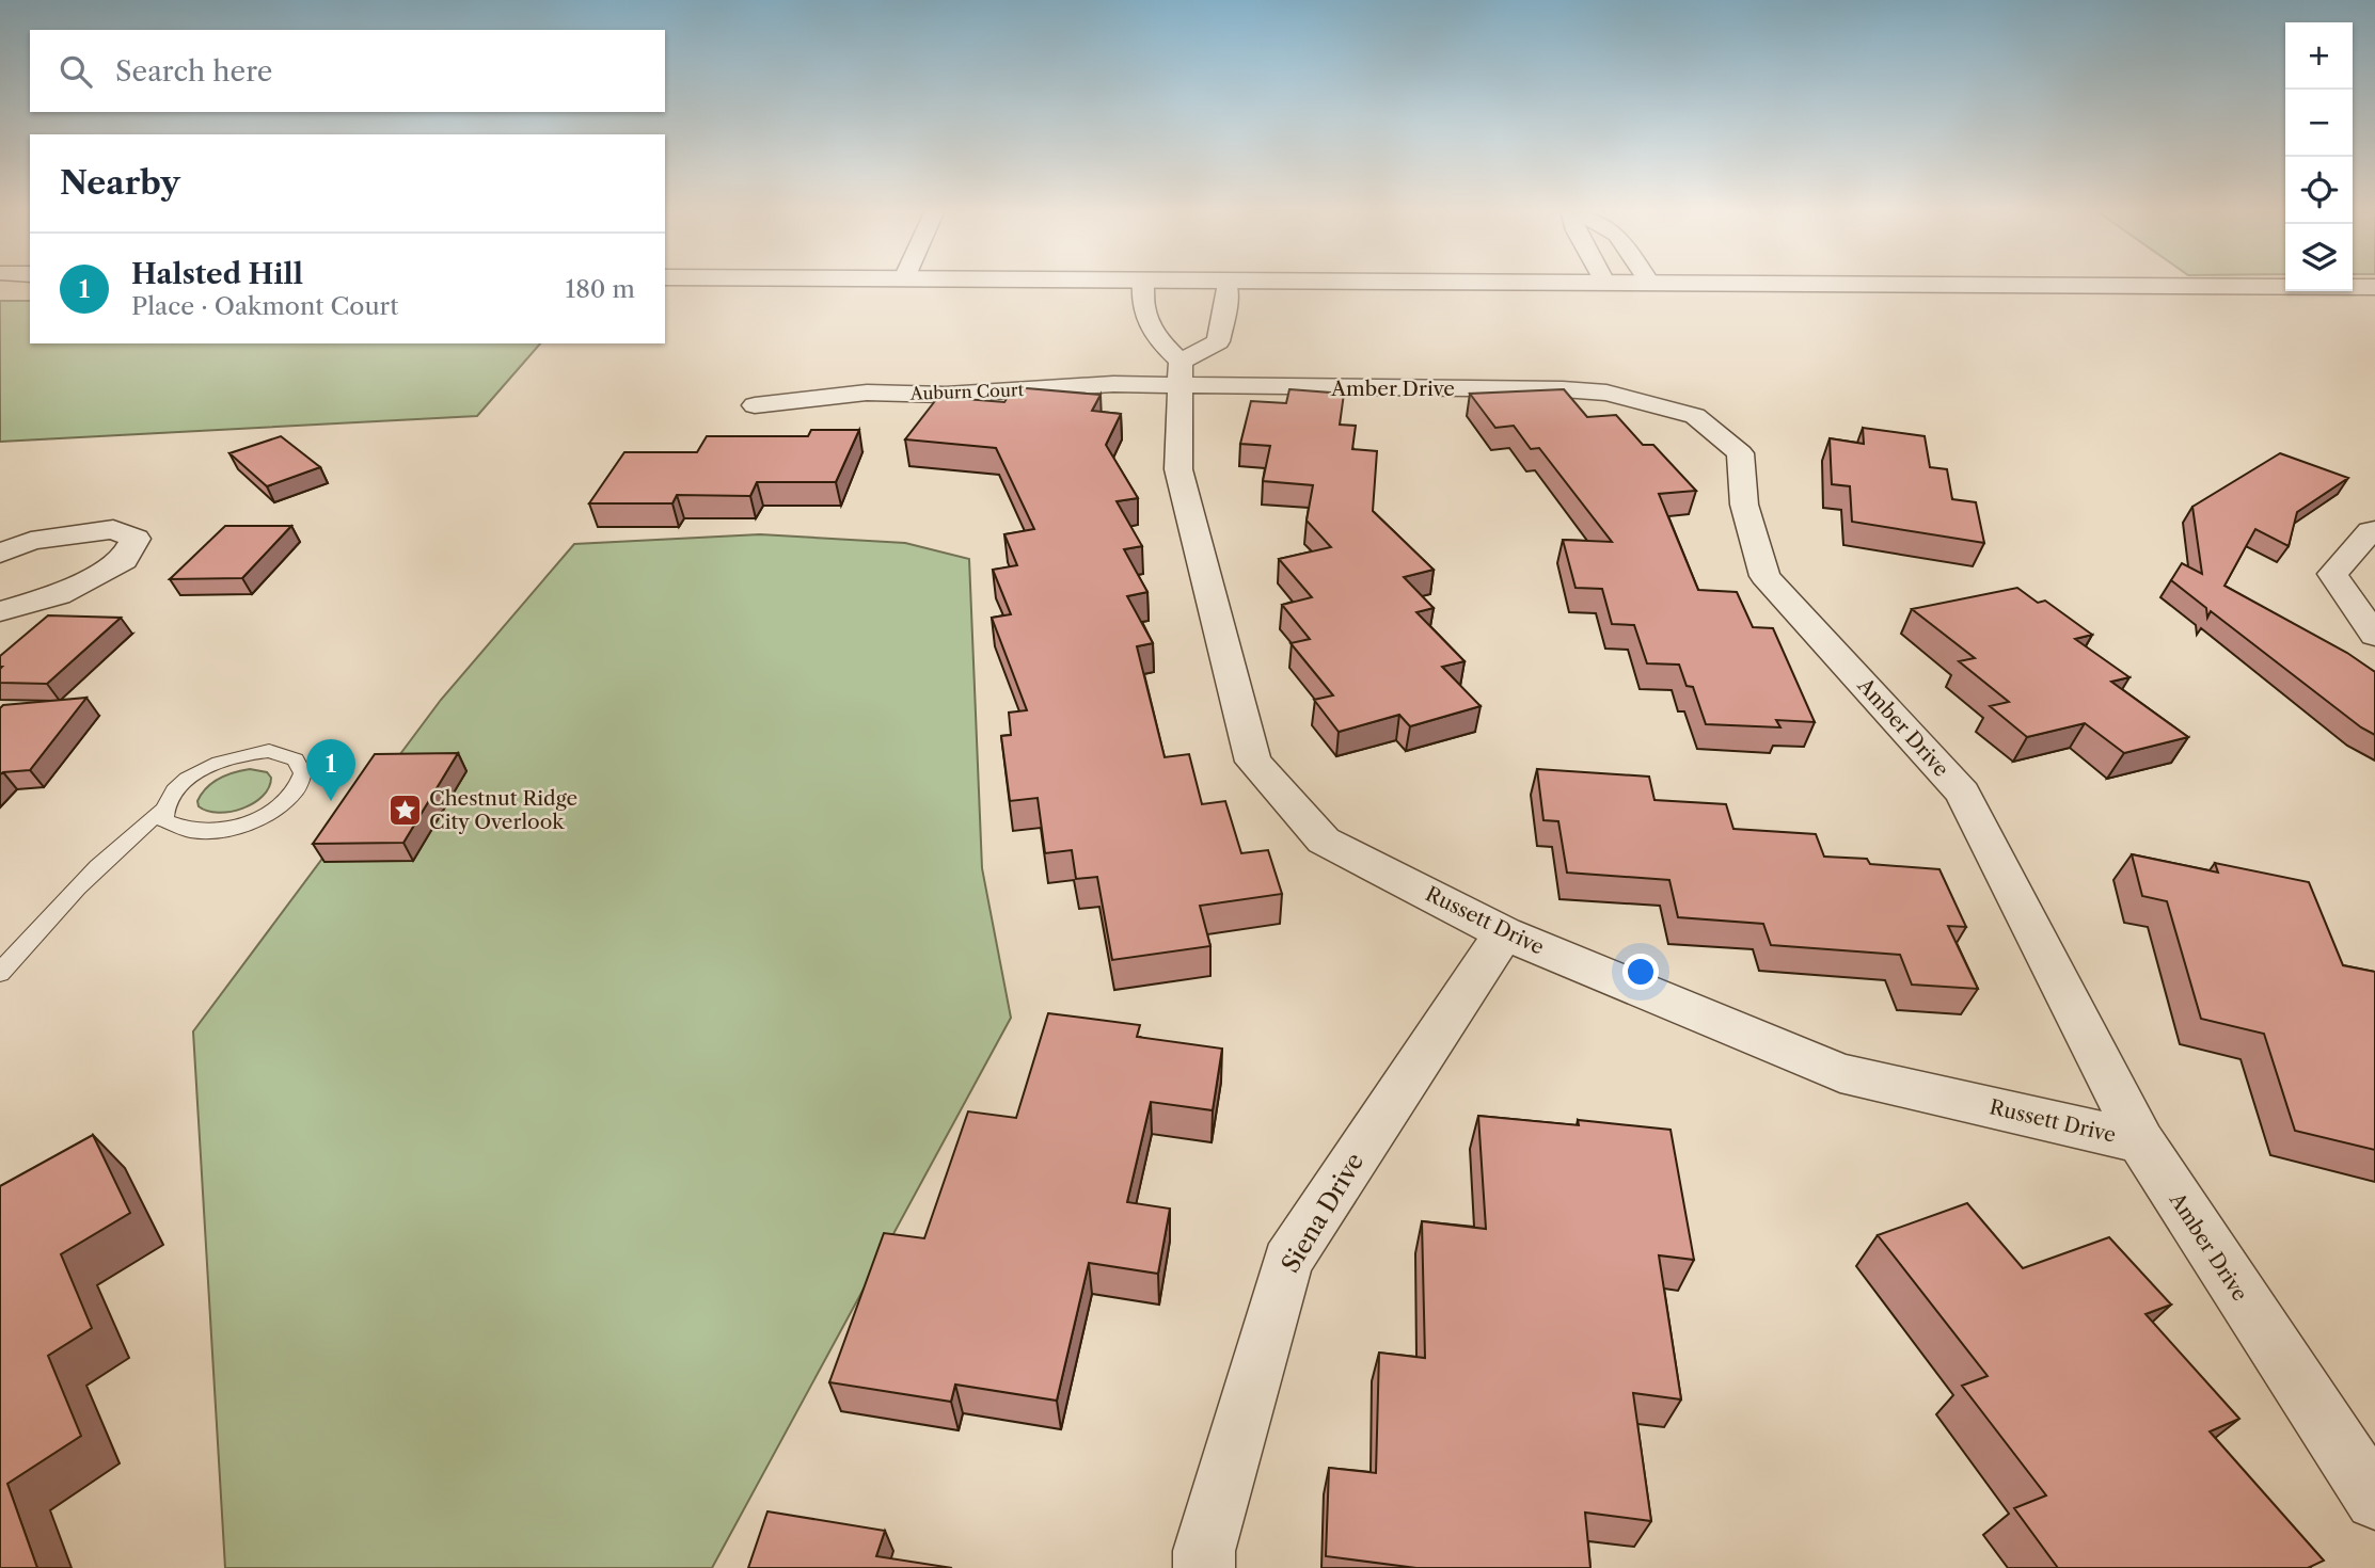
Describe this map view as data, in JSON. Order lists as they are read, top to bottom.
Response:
{
  "streets": {
    "street": [
      "Amber Drive",
      "Auburn Court",
      "Russett Drive",
      "Siena Drive"
    ]
  },
  "crossings": [
    ["Amber Drive", "Auburn Court"],
    ["Amber Drive", "Russett Drive"],
    ["Auburn Court", "Russett Drive"],
    ["Russett Drive", "Siena Drive"]
  ],
  "places": {
    "place": ["Chestnut Ridge City Overlook"]
  },
  "page": {
    "map_buttons": ["+", "−"],
    "search": "Search here",
    "heading": "Nearby",
    "list": [
      {
        "mark": "1",
        "name": "Halsted Hill",
        "note": "Place · Oakmont Court",
        "value": "180 m"
      }
    ],
    "pins": "1"
  }
}
